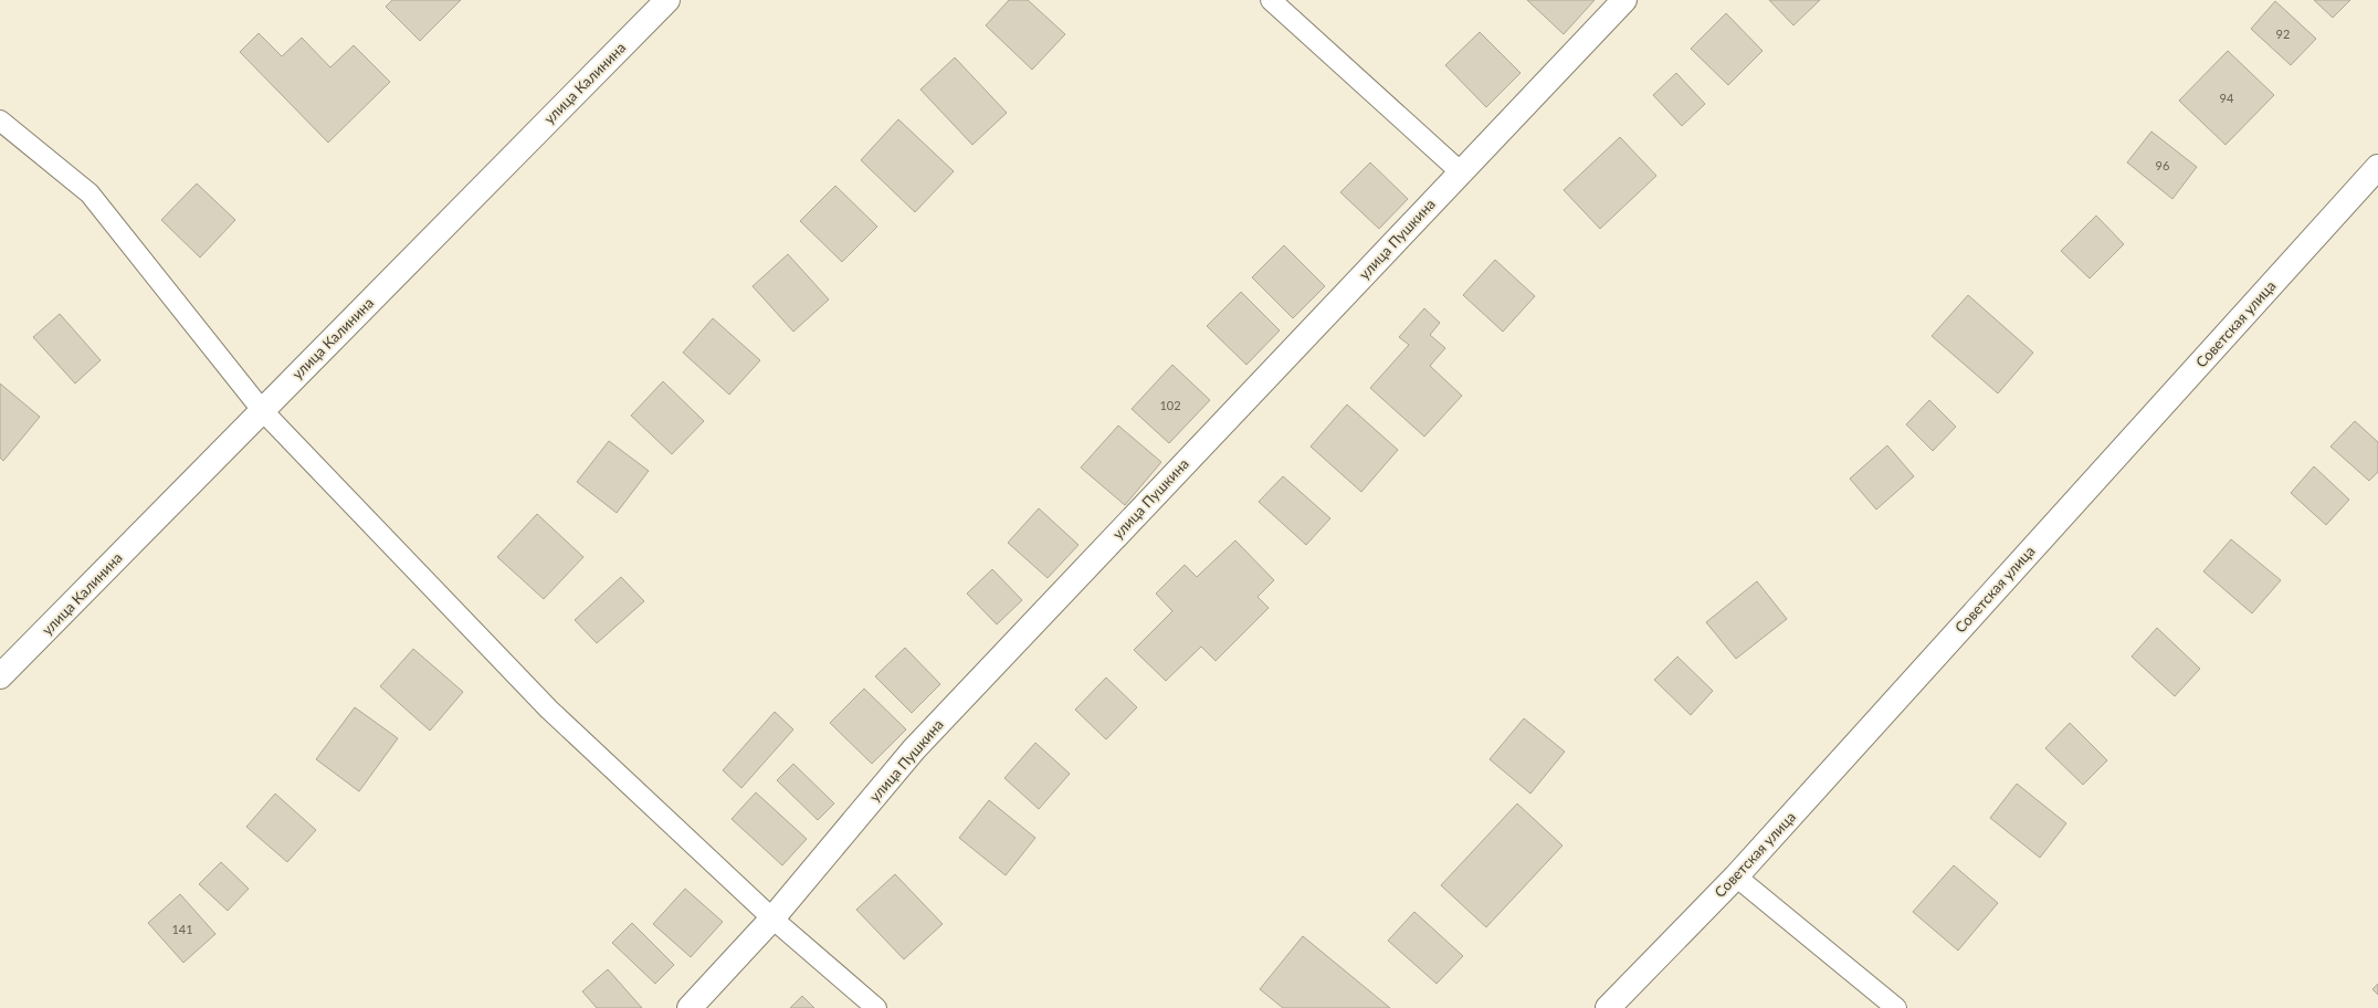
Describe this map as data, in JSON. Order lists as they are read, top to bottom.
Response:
{
  "streets": {
    "street": ["улица Калинина", "улица Пушкина", "Советская улица"]
  },
  "house_numbers": [
    "92",
    "94",
    "96",
    "102",
    "141"
  ]
}
